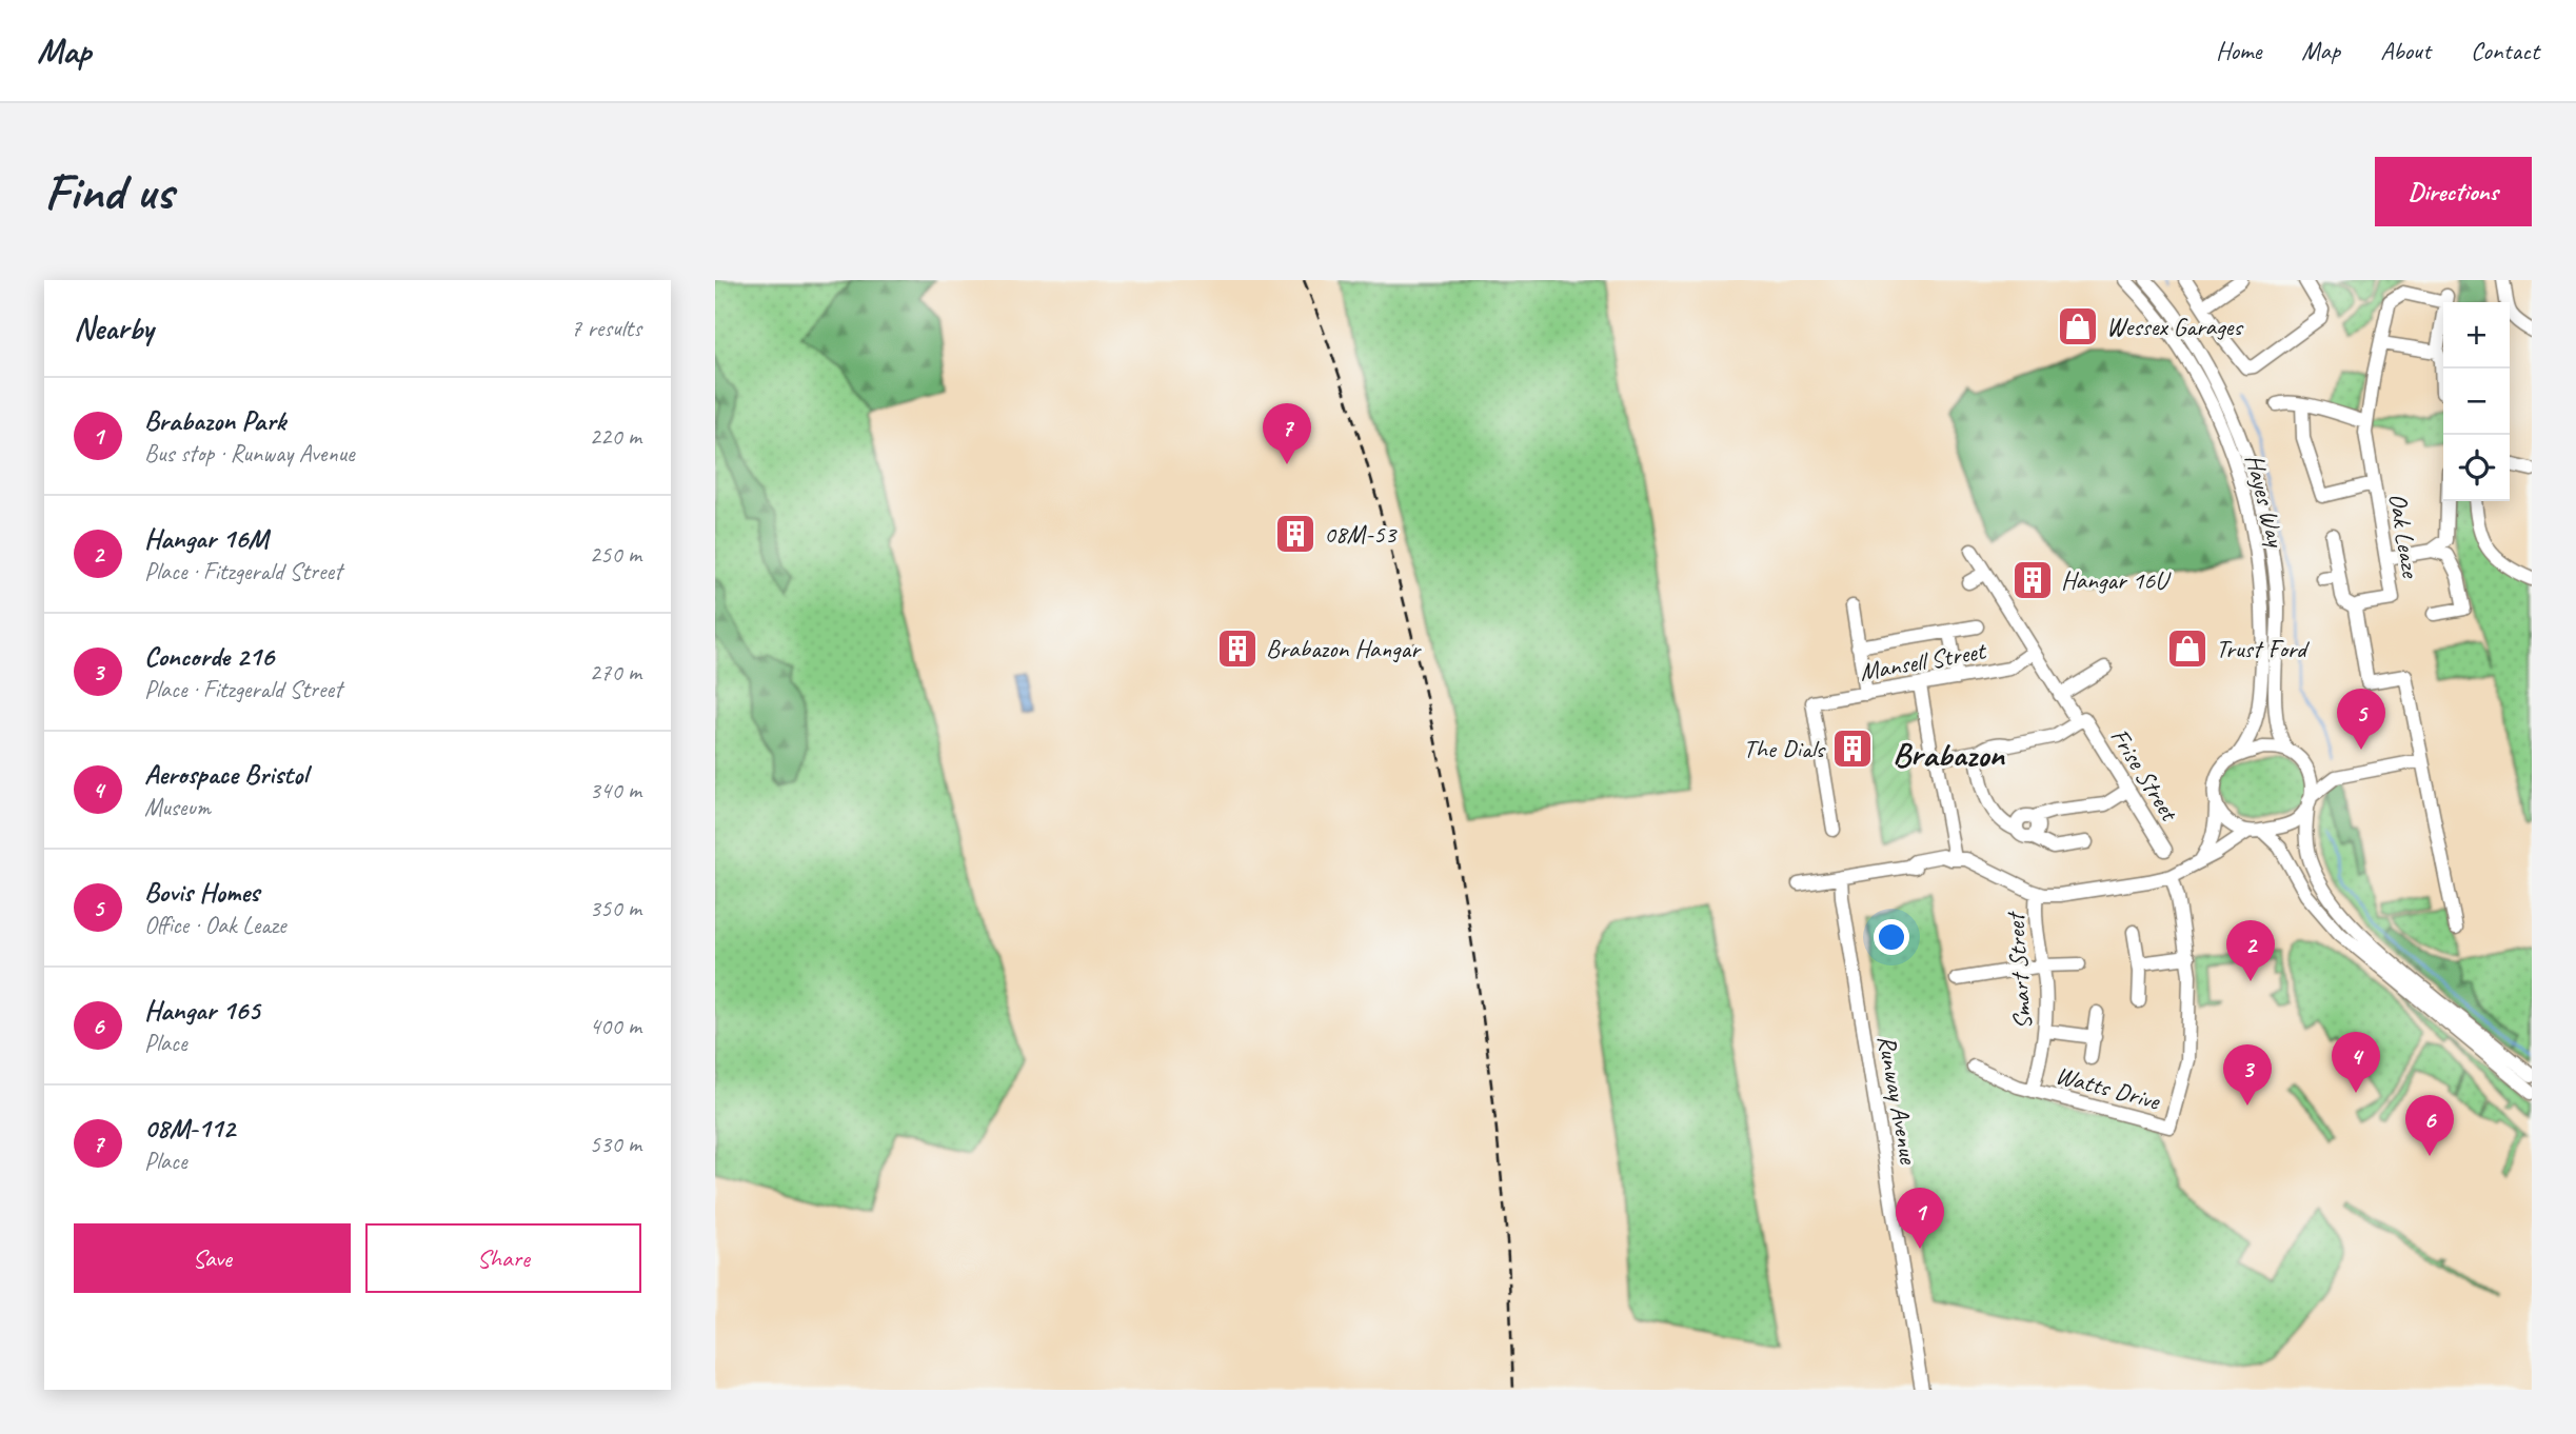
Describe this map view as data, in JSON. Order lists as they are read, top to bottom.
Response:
{
  "streets": {
    "street": [
      "Hayes Way",
      "Oak Leaze",
      "Mansell Street",
      "Frise Street",
      "Smart Street",
      "Watts Drive",
      "Runway Avenue"
    ]
  },
  "crossings": [
    ["Mansell Street", "Frise Street"],
    ["Smart Street", "Watts Drive"]
  ],
  "districts": ["Brabazon"],
  "places": {
    "shop": ["Wessex Garages", "Trust Ford"],
    "building": [
      "08M-53",
      "Hangar 16U",
      "Brabazon Hangar",
      "The Dials"
    ]
  },
  "page": {
    "header": "Map",
    "nav": [
      "Home",
      "Map",
      "About",
      "Contact"
    ],
    "buttons": [
      "Directions",
      ["Save", "Share"]
    ],
    "title": "Find us",
    "heading": ["Nearby", "7 results"],
    "map_buttons": ["+", "−"],
    "list": [
      {
        "mark": "1",
        "name": "Brabazon Park",
        "note": "Bus stop · Runway Avenue",
        "value": "220 m"
      },
      {
        "mark": "2",
        "name": "Hangar 16M",
        "note": "Place · Fitzgerald Street",
        "value": "250 m"
      },
      {
        "mark": "3",
        "name": "Concorde 216",
        "note": "Place · Fitzgerald Street",
        "value": "270 m"
      },
      {
        "mark": "4",
        "name": "Aerospace Bristol",
        "note": "Museum",
        "value": "340 m"
      },
      {
        "mark": "5",
        "name": "Bovis Homes",
        "note": "Office · Oak Leaze",
        "value": "350 m"
      },
      {
        "mark": "6",
        "name": "Hangar 165",
        "note": "Place",
        "value": "400 m"
      },
      {
        "mark": "7",
        "name": "08M-112",
        "note": "Place",
        "value": "530 m"
      }
    ],
    "pins": [
      "7",
      "5",
      "2",
      "4",
      "3",
      "6",
      "1"
    ]
  }
}
